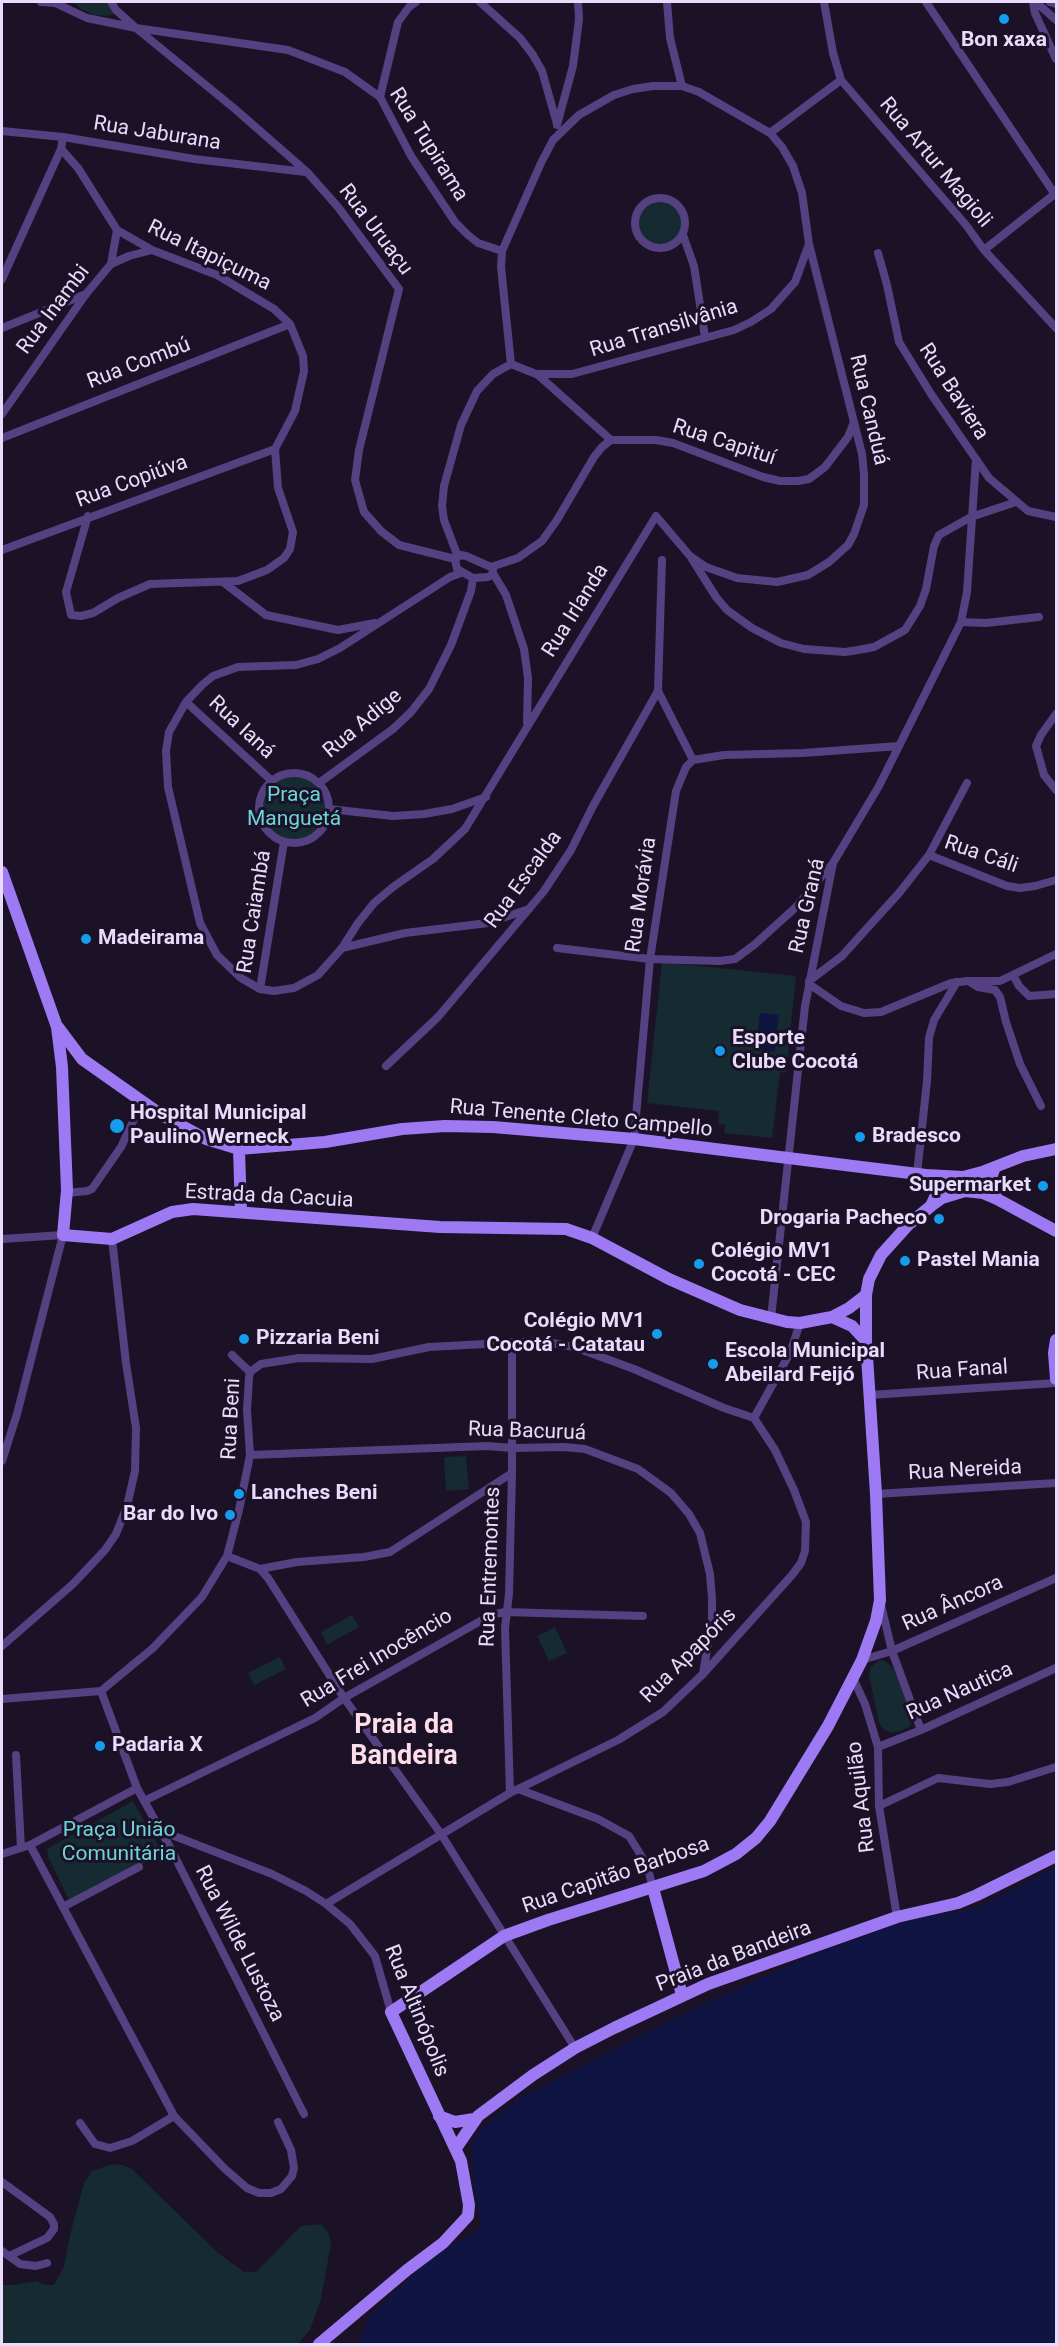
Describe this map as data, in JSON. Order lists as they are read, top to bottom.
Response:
{
  "streets": {
    "main road": [
      "Rua Tenente Cleto Campello",
      "Estrada da Cacuia",
      "Rua Capitão Barbosa",
      "Praia da Bandeira",
      "Rua Altinópolis"
    ],
    "street": [
      "Rua Jaburana",
      "Rua Tupirama",
      "Rua Artur Magioli",
      "Rua Uruaçu",
      "Rua Itapiçuma",
      "Rua Inambi",
      "Rua Transilvânia",
      "Rua Combú",
      "Rua Baviera",
      "Rua Canduá",
      "Rua Capituí",
      "Rua Copiúva",
      "Rua Irlanda",
      "Rua Adige",
      "Rua Ianá",
      "Rua Cáli",
      "Rua Escalda",
      "Rua Morávia",
      "Rua Graná",
      "Rua Caiambá",
      "Rua Fanal",
      "Rua Beni",
      "Rua Bacuruá",
      "Rua Nereida",
      "Rua Entremontes",
      "Rua Âncora",
      "Rua Apapóris",
      "Rua Frei Inocêncio",
      "Rua Nautica",
      "Rua Aquilão",
      "Rua Wilde Lustoza"
    ]
  },
  "crossings": [
    ["Rua Jaburana", "Rua Uruaçu"],
    ["Rua Tupirama", "Rua Uruaçu"],
    ["Rua Tupirama", "Rua Transilvânia"],
    ["Rua Itapiçuma", "Rua Inambi"],
    ["Rua Itapiçuma", "Rua Combú"],
    ["Rua Itapiçuma", "Rua Copiúva"],
    ["Rua Transilvânia", "Rua Canduá"],
    ["Rua Baviera", "Rua Graná"],
    ["Rua Canduá", "Rua Capituí"],
    ["Rua Canduá", "Rua Irlanda"],
    ["Rua Irlanda", "Rua Caiambá"],
    ["Rua Adige", "Rua Ianá"],
    ["Rua Adige", "Rua Caiambá"],
    ["Rua Ianá", "Rua Caiambá"],
    ["Rua Morávia", "Rua Tenente Cleto Campello"],
    ["Rua Morávia", "Estrada da Cacuia"],
    ["Rua Graná", "Rua Tenente Cleto Campello"],
    ["Rua Graná", "Estrada da Cacuia"],
    ["Estrada da Cacuia", "Rua Capitão Barbosa"],
    ["Rua Fanal", "Rua Capitão Barbosa"],
    ["Rua Beni", "Rua Bacuruá"],
    ["Rua Beni", "Rua Entremontes"],
    ["Rua Beni", "Rua Apapóris"],
    ["Rua Beni", "Rua Wilde Lustoza"],
    ["Rua Bacuruá", "Rua Entremontes"],
    ["Rua Bacuruá", "Rua Apapóris"],
    ["Rua Nereida", "Rua Capitão Barbosa"],
    ["Rua Entremontes", "Rua Apapóris"],
    ["Rua Entremontes", "Rua Frei Inocêncio"],
    ["Rua Âncora", "Rua Capitão Barbosa"],
    ["Rua Apapóris", "Rua Altinópolis"],
    ["Rua Frei Inocêncio", "Rua Wilde Lustoza"],
    ["Rua Nautica", "Rua Aquilão"],
    ["Rua Aquilão", "Rua Capitão Barbosa"],
    ["Rua Aquilão", "Praia da Bandeira"],
    ["Rua Capitão Barbosa", "Rua Altinópolis"],
    ["Rua Wilde Lustoza", "Rua Altinópolis"],
    ["Praia da Bandeira", "Rua Altinópolis"]
  ],
  "districts": ["Praia da Bandeira"],
  "parks": ["Praça Manguetá", "Praça União Comunitária"],
  "places": [
    "Bon xaxa",
    "Madeirama",
    "Esporte Clube Cocotá",
    "Hospital Municipal Paulino Werneck",
    "Bradesco",
    "Supermarket",
    "Drogaria Pacheco",
    "Pastel Mania",
    "Colégio MV1 Cocotá - CEC",
    "Colégio MV1 Cocotá - Catatau",
    "Pizzaria Beni",
    "Escola Municipal Abeilard Feijó",
    "Lanches Beni",
    "Bar do Ivo",
    "Padaria X"
  ]
}
